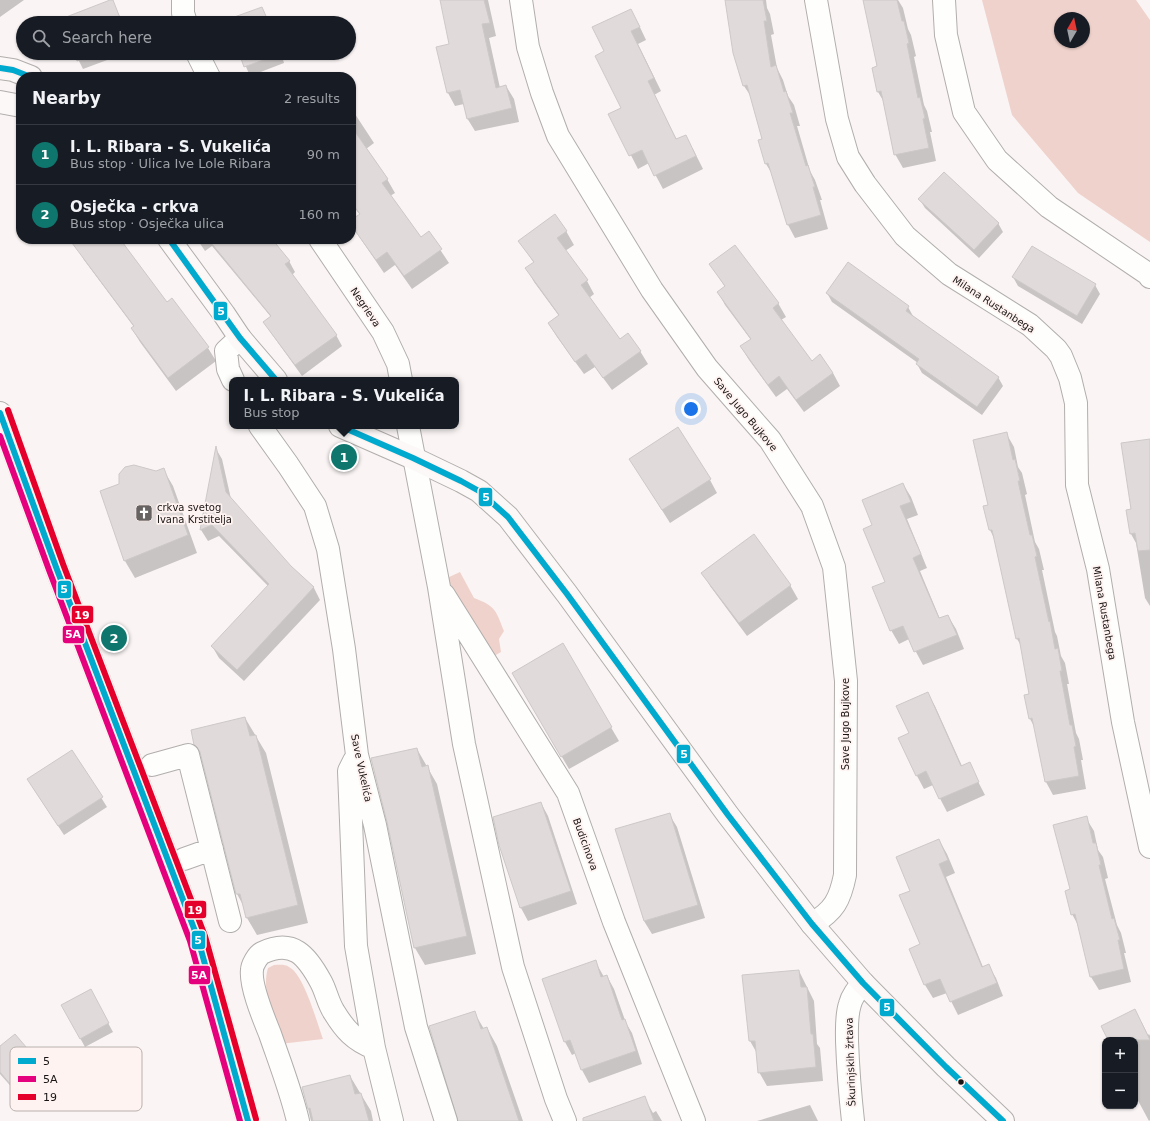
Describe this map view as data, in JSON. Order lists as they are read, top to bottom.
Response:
{
  "streets": {
    "street": [
      "Milana Rustanbega",
      "Negrieva",
      "Save Jugo Bujkove",
      "Save Vukelića",
      "Budicinova",
      "Škurinjskih žrtava"
    ]
  },
  "places": {
    "church": ["crkva svetog Ivana Krstitelja"]
  },
  "lines": ["transit line 5", "transit line 19", "transit line 5A"],
  "legend": ["5", "5A", "19"],
  "north": "top",
  "page": {
    "search": "Search here",
    "heading": ["Nearby", "2 results"],
    "list": [
      {
        "mark": "1",
        "name": "I. L. Ribara - S. Vukelića",
        "note": "Bus stop · Ulica Ive Lole Ribara",
        "value": "90 m"
      },
      {
        "mark": "2",
        "name": "Osječka - crkva",
        "note": "Bus stop · Osječka ulica",
        "value": "160 m"
      }
    ],
    "popup": ["I. L. Ribara - S. Vukelića", "Bus stop"],
    "pins": ["1", "2"],
    "map_buttons": ["+", "−"]
  }
}
